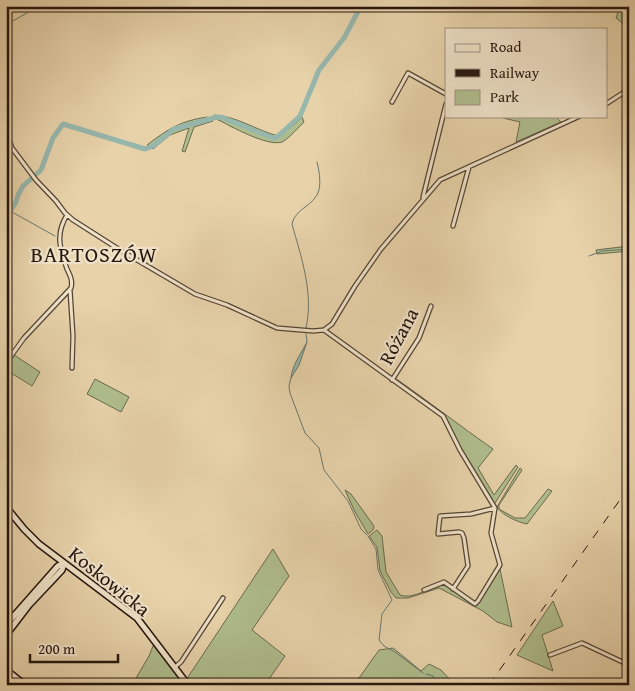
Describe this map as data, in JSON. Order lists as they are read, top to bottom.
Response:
{
  "streets": {
    "street": ["Różana", "Koskowicka"]
  },
  "districts": ["BARTOSZÓW"],
  "legend": ["Road", "Railway", "Park"],
  "scale_bar": "200 m"
}
